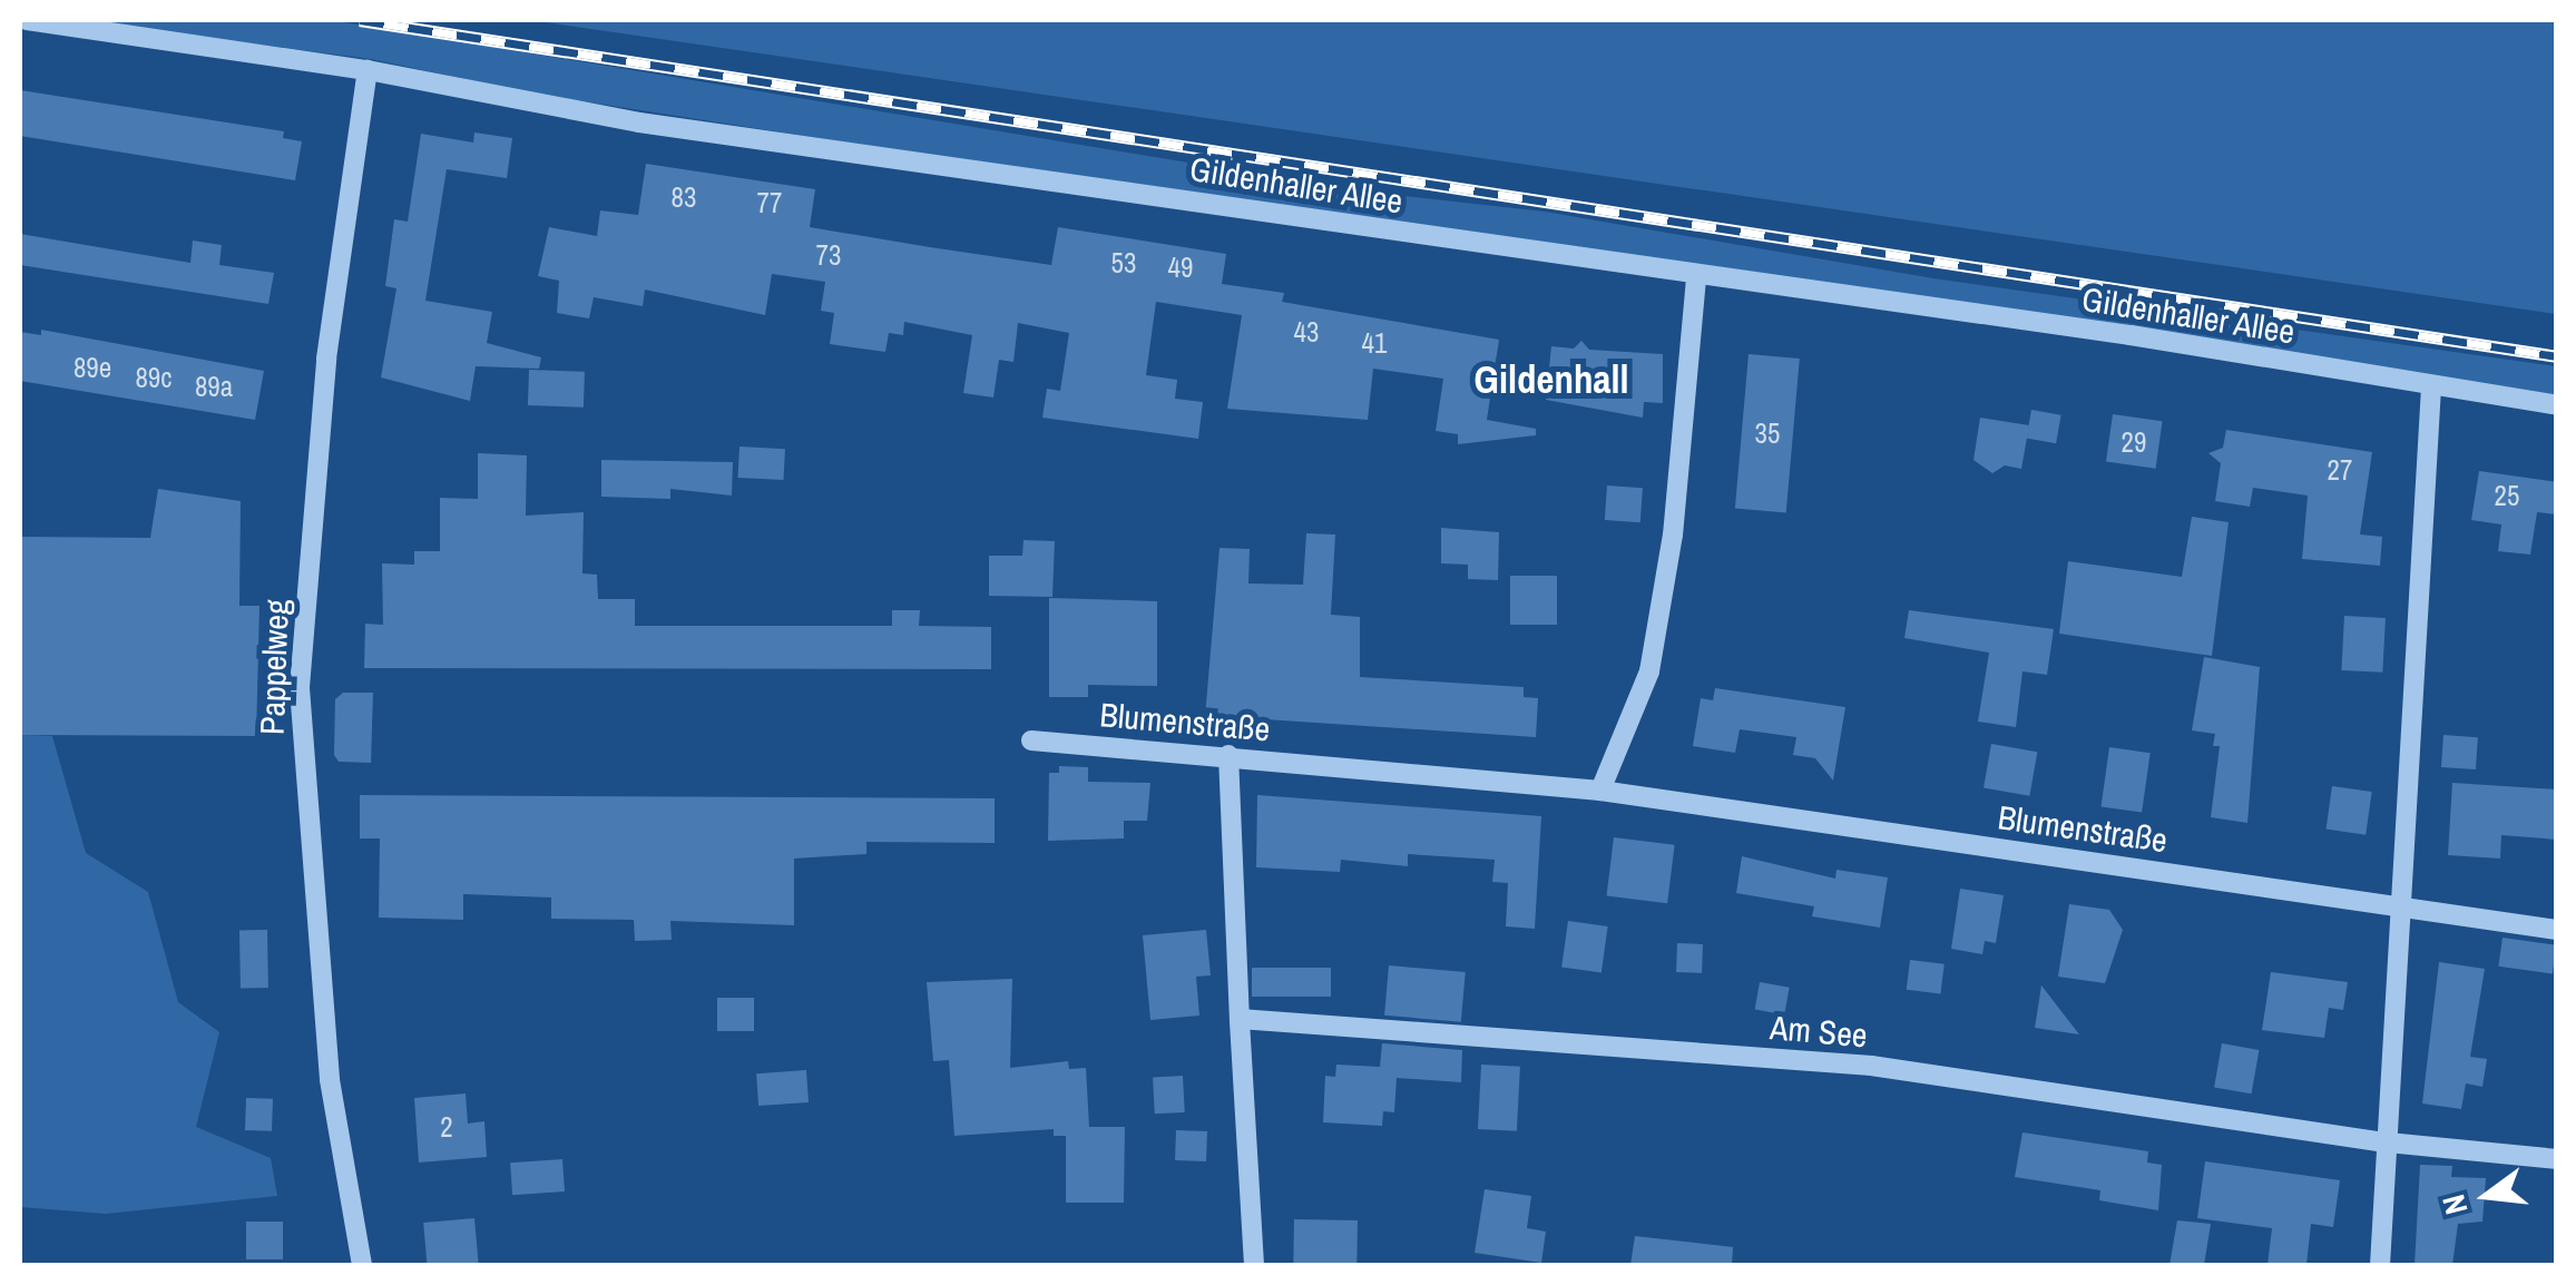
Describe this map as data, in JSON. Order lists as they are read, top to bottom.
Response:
{
  "streets": {
    "street": [
      "Gildenhaller Allee",
      "Pappelweg",
      "Blumenstraße",
      "Am See"
    ]
  },
  "crossings": [
    ["Gildenhaller Allee", "Pappelweg"]
  ],
  "districts": ["Gildenhall"],
  "house_numbers": [
    "83",
    "77",
    "73",
    "53",
    "49",
    "43",
    "41",
    "89e",
    "89c",
    "89a",
    "35",
    "29",
    "27",
    "25",
    "2"
  ],
  "north": "left"
}
